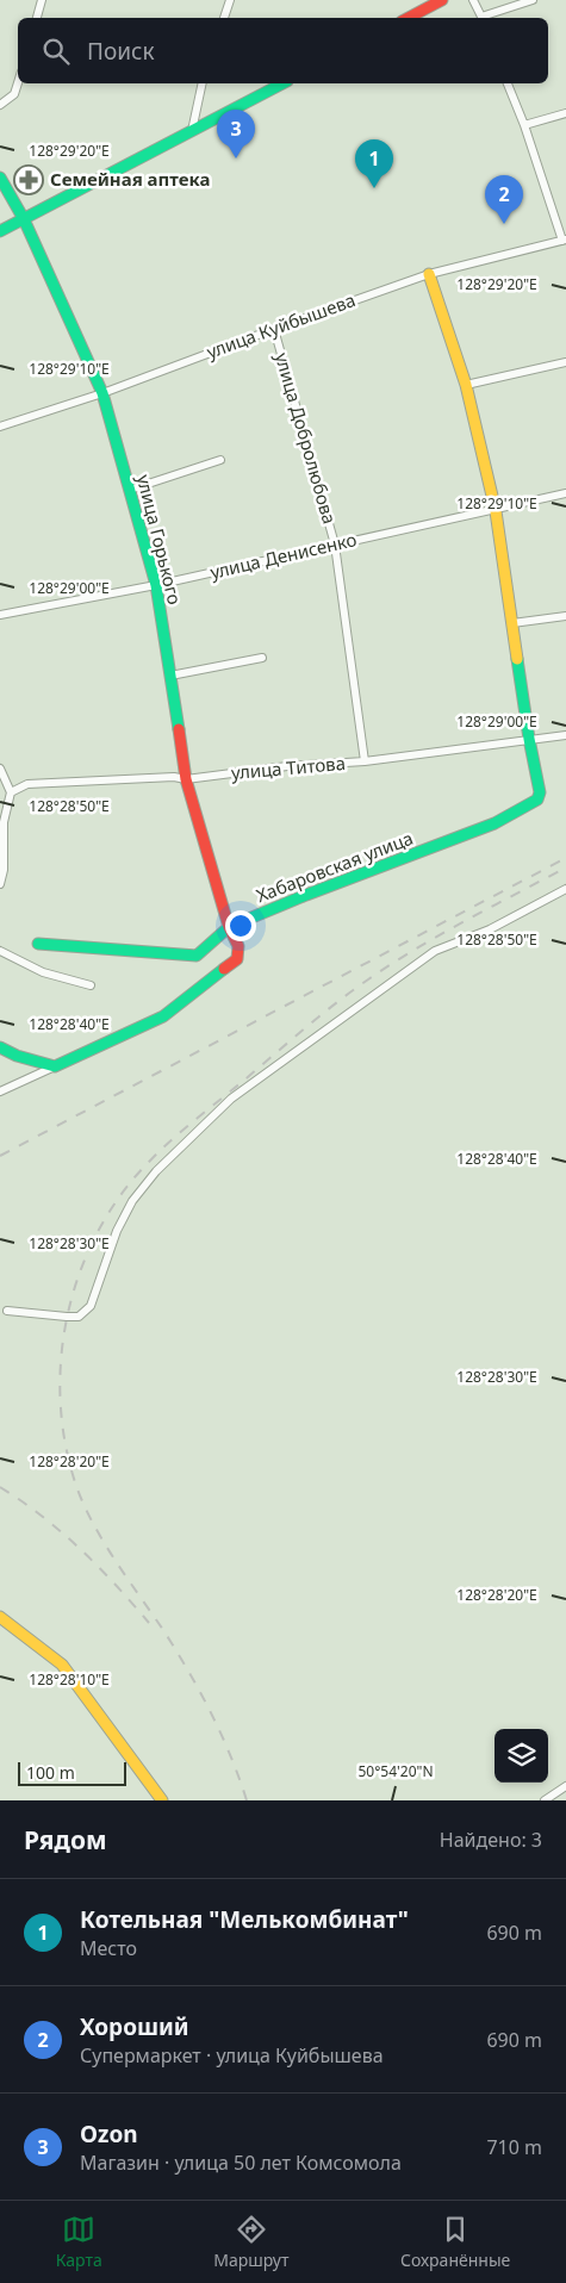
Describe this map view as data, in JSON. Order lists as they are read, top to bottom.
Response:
{
  "streets": {
    "street": [
      "улица Куйбышева",
      "улица Добролюбова",
      "улица Горького",
      "улица Денисенко",
      "улица Титова",
      "Хабаровская улица"
    ]
  },
  "crossings": [
    ["улица Куйбышева", "улица Добролюбова"],
    ["улица Куйбышева", "улица Горького"],
    ["улица Добролюбова", "улица Денисенко"],
    ["улица Добролюбова", "улица Титова"],
    ["улица Горького", "улица Денисенко"],
    ["улица Горького", "улица Титова"],
    ["улица Горького", "Хабаровская улица"],
    ["улица Титова", "Хабаровская улица"]
  ],
  "places": {
    "pharmacy": ["Семейная аптека"]
  },
  "scale_bar": "100 m",
  "page": {
    "search": "Поиск",
    "pins": ["3", "1", "2"],
    "scale": "100 m",
    "heading": ["Рядом", "Найдено: 3"],
    "list": [
      {
        "mark": "1",
        "name": "Котельная \"Мелькомбинат\"",
        "note": "Место",
        "value": "690 m"
      },
      {
        "mark": "2",
        "name": "Хороший",
        "note": "Супермаркет · улица Куйбышева",
        "value": "690 m"
      },
      {
        "mark": "3",
        "name": "Ozon",
        "note": "Магазин · улица 50 лет Комсомола",
        "value": "710 m"
      }
    ],
    "nav": ["Карта", "Маршрут", "Сохранённые"]
  },
  "coordinates": [
    "128°29'20\"E",
    "128°29'10\"E",
    "128°29'00\"E",
    "128°28'50\"E",
    "128°28'40\"E",
    "128°28'30\"E",
    "128°28'20\"E",
    "128°28'10\"E",
    "50°54'20\"N"
  ]
}
